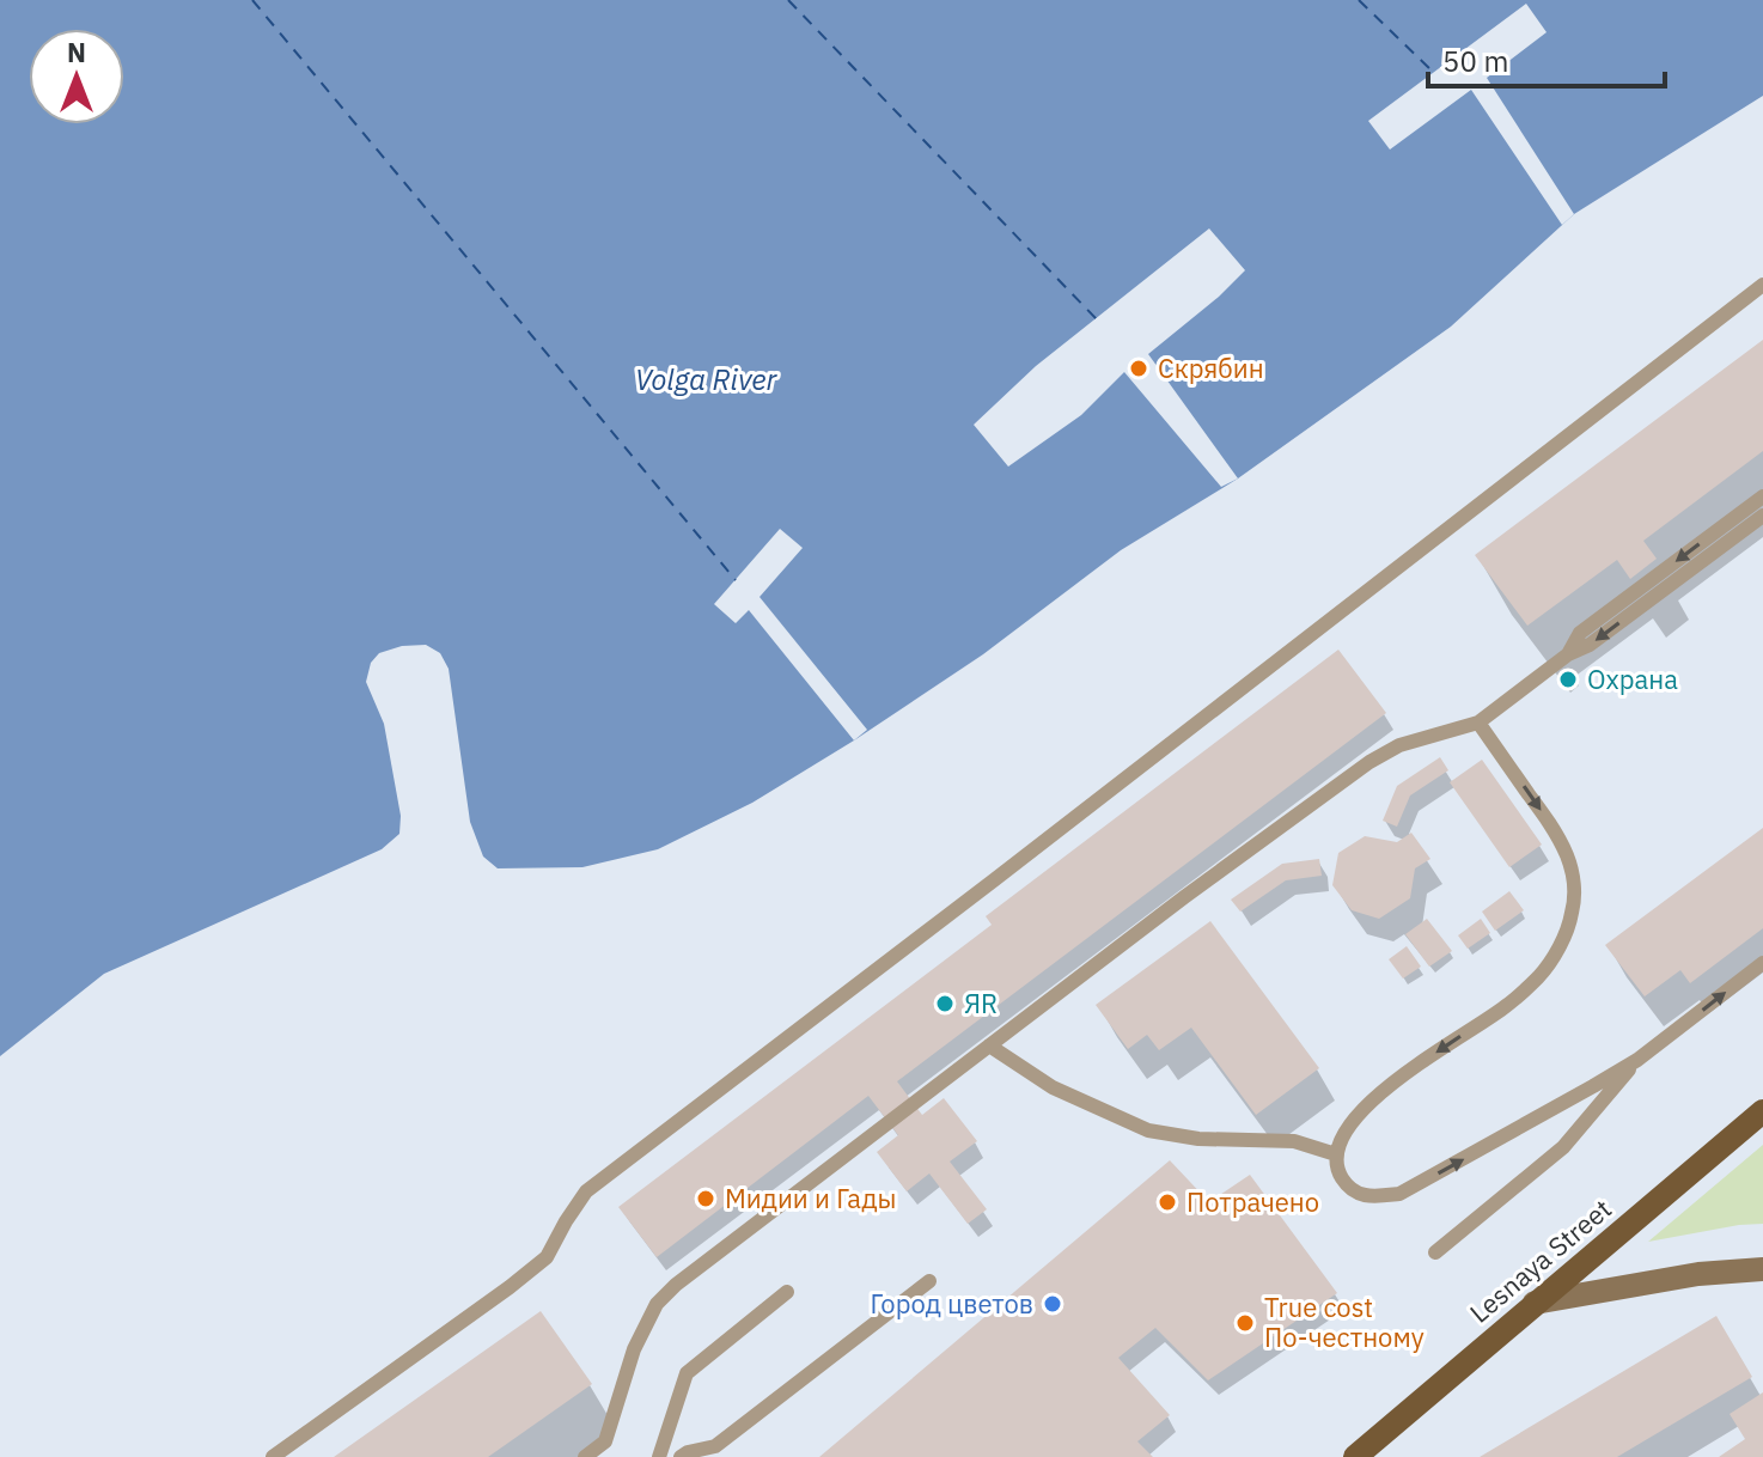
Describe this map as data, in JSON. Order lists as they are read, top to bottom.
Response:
{
  "streets": {
    "main road": ["Lesnaya Street"]
  },
  "water": ["Volga River"],
  "places": [
    "Скрябин",
    "Охрана",
    "ЯR",
    "Мидии и Гады",
    "Потрачено",
    "Город цветов",
    "True cost По-честному"
  ],
  "scale_bar": "50 m",
  "north": "top"
}
